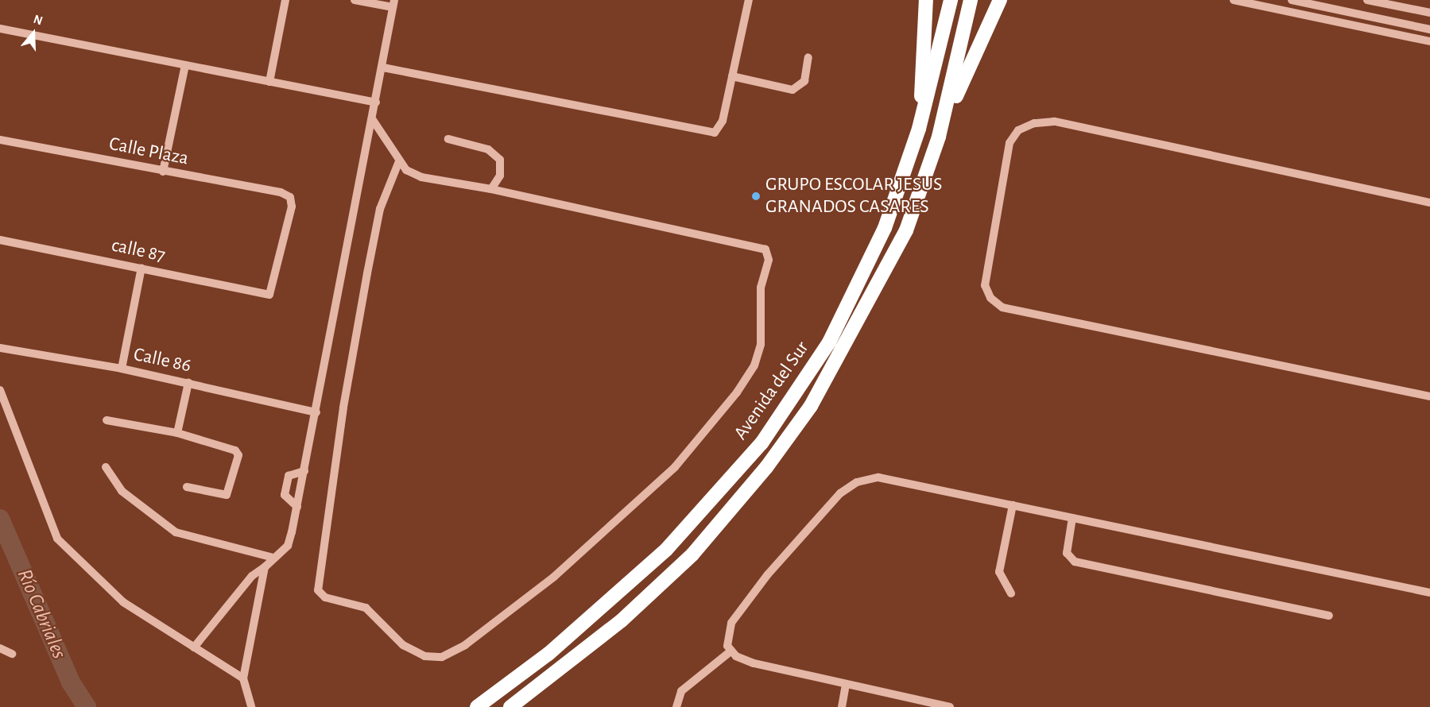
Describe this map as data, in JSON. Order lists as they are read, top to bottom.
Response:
{
  "streets": {
    "highway": ["Avenida del Sur"],
    "street": ["Calle Plaza", "calle 87", "Calle 86"]
  },
  "crossings": [
    ["Calle Plaza", "calle 87"]
  ],
  "water": ["Río Cabriales"],
  "places": ["GRUPO ESCOLAR JESUS GRANADOS CASARES"],
  "north": "top"
}
